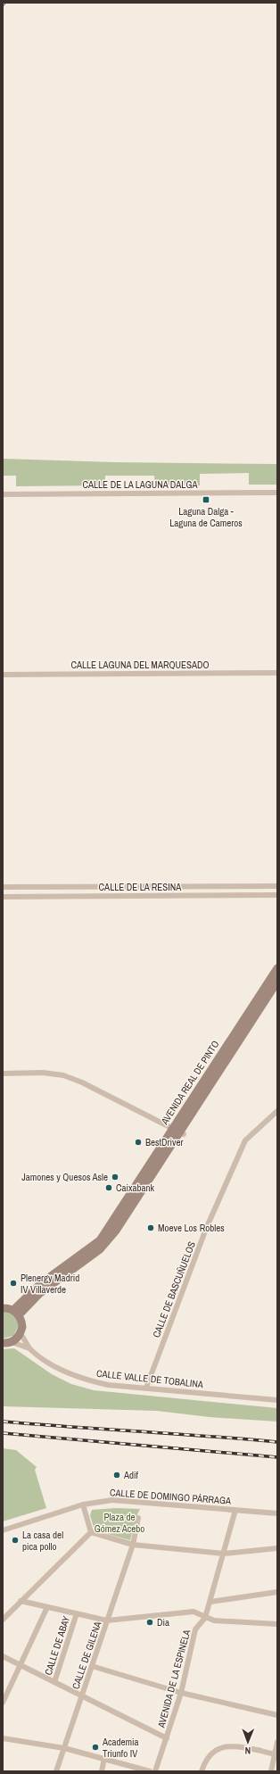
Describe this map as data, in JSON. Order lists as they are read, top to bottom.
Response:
{
  "streets": {
    "main road": ["AVENIDA REAL DE PINTO"],
    "street": [
      "CALLE DE LA LAGUNA DALGA",
      "CALLE LAGUNA DEL MARQUESADO",
      "CALLE DE LA RESINA",
      "CALLE DE BASCUÑUELOS",
      "CALLE VALLE DE TOBALINA",
      "CALLE DE DOMINGO PÁRRAGA",
      "CALLE DE ABAY",
      "CALLE DE GILENA",
      "AVENIDA DE LA ESPINELA"
    ]
  },
  "crossings": [
    ["CALLE DE BASCUÑUELOS", "CALLE VALLE DE TOBALINA"],
    ["CALLE DE DOMINGO PÁRRAGA", "AVENIDA DE LA ESPINELA"]
  ],
  "parks": ["Plaza de Gómez Acebo"],
  "places": {
    "transit": ["Laguna Dalga - Laguna de Cameros"],
    "other": [
      "BestDriver",
      "Jamones y Quesos Asle",
      "Caixabank",
      "Moeve Los Robles",
      "Plenergy Madrid IV Villaverde",
      "Adif",
      "La casa del pica pollo",
      "Dia",
      "Academia Triunfo IV"
    ]
  },
  "north": "bottom"
}
